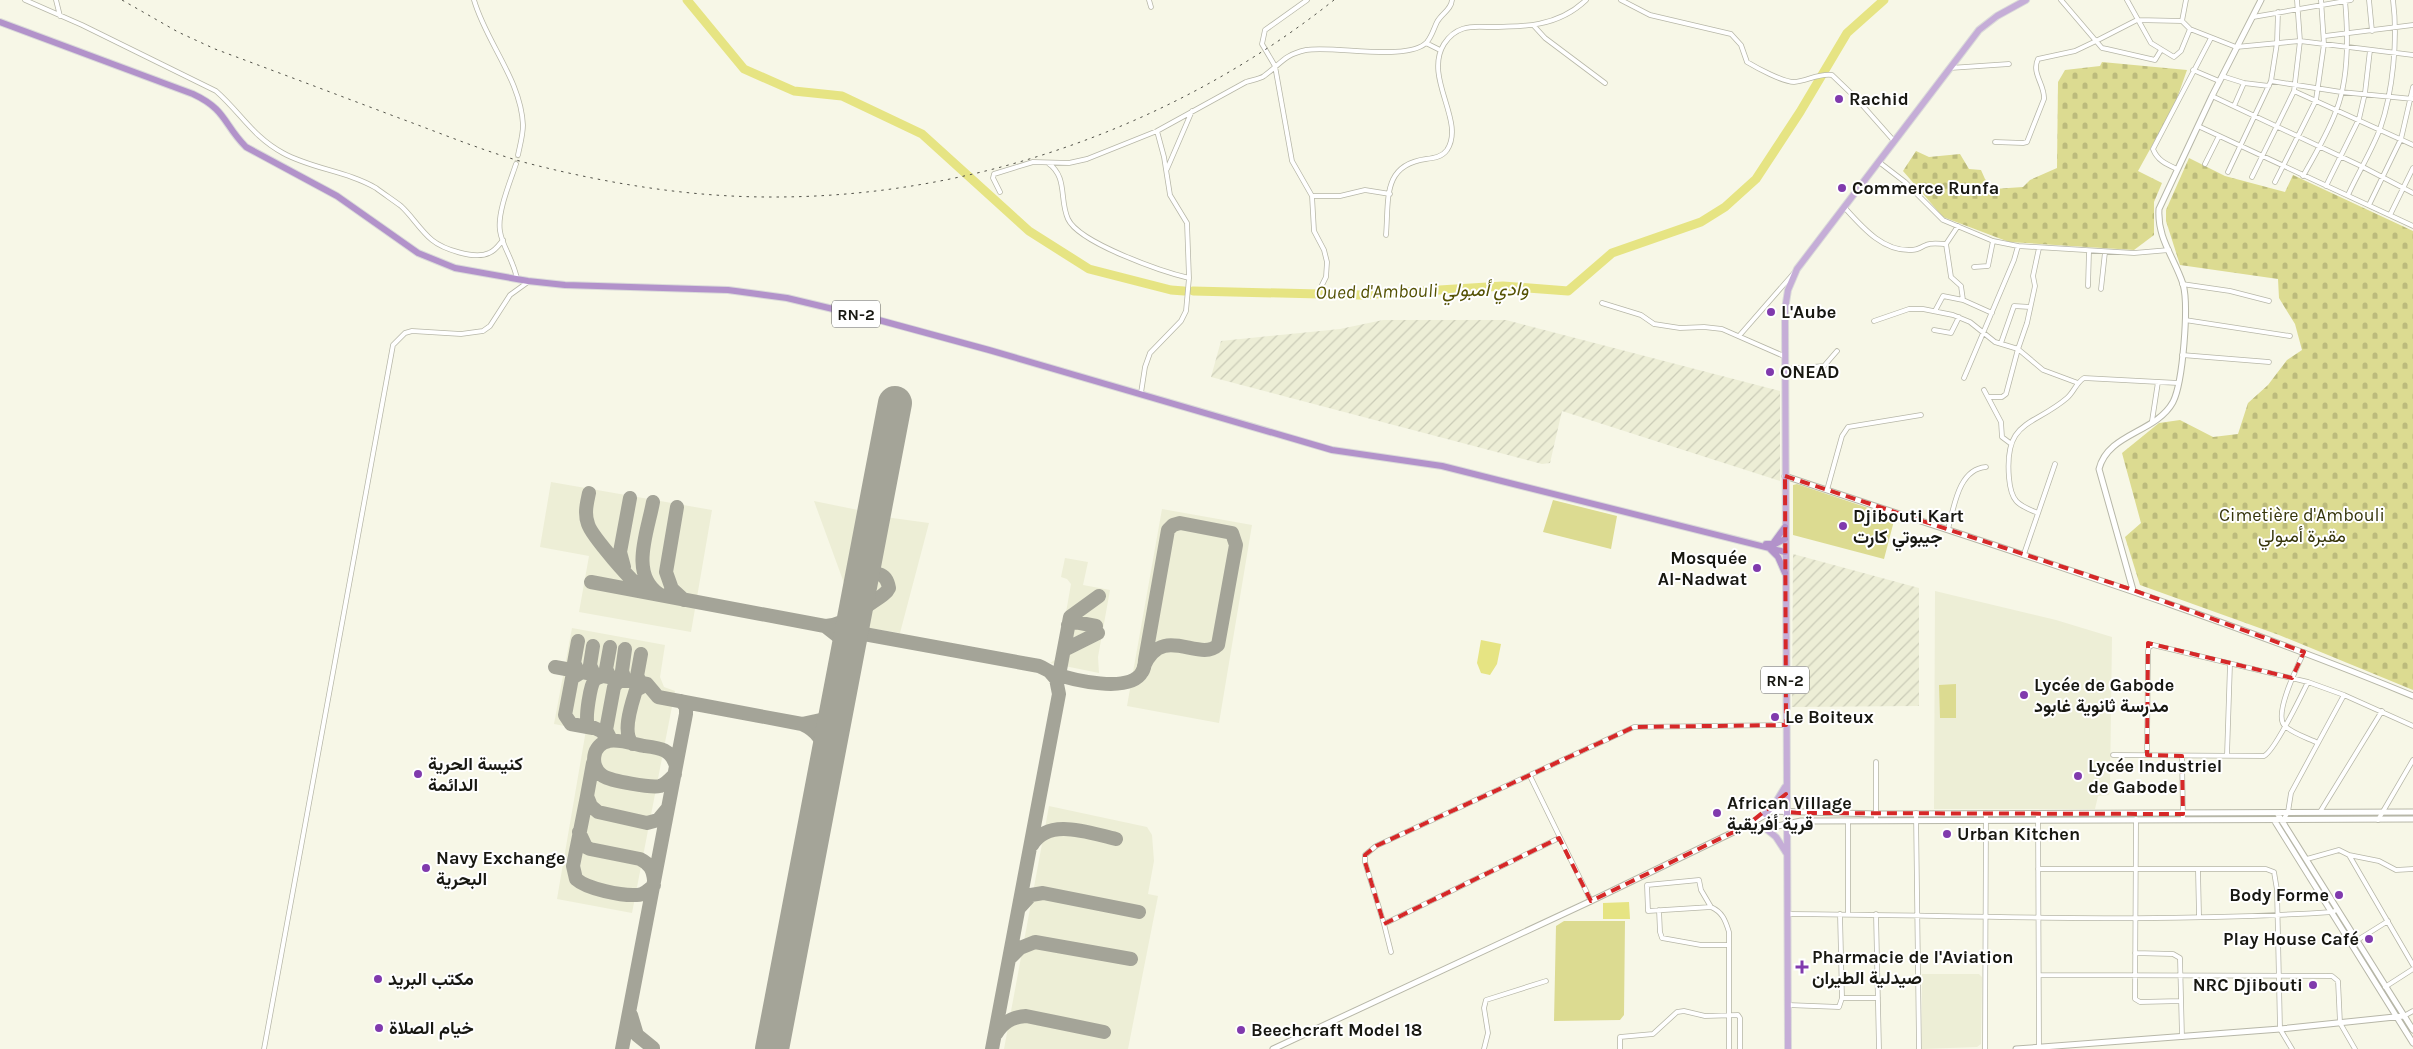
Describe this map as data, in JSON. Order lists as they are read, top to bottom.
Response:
{
  "streets": {
    "highway": ["RN-2"]
  },
  "water": ["Oued d'Ambouli وادي أمبولي"],
  "parks": ["Cimetière d'Ambouli مقبرة أمبولي"],
  "places": {
    "other": [
      "Rachid",
      "Commerce Runfa",
      "L'Aube",
      "ONEAD",
      "Djibouti Kart جيبوتي كارت",
      "Mosquée Al-Nadwat",
      "Lycée de Gabode مدرسة ثانوية غابود",
      "Le Boiteux",
      "كنيسة الحرية الدائمة",
      "Lycée Industriel de Gabode",
      "African Village قرية أفريقية",
      "Urban Kitchen",
      "Navy Exchange البحرية",
      "Body Forme",
      "Play House Café",
      "مكتب البريد",
      "NRC Djibouti",
      "خيام الصلاة",
      "Beechcraft Model 18"
    ],
    "health": ["Pharmacie de l'Aviation صيدلية الطيران"]
  }
}
